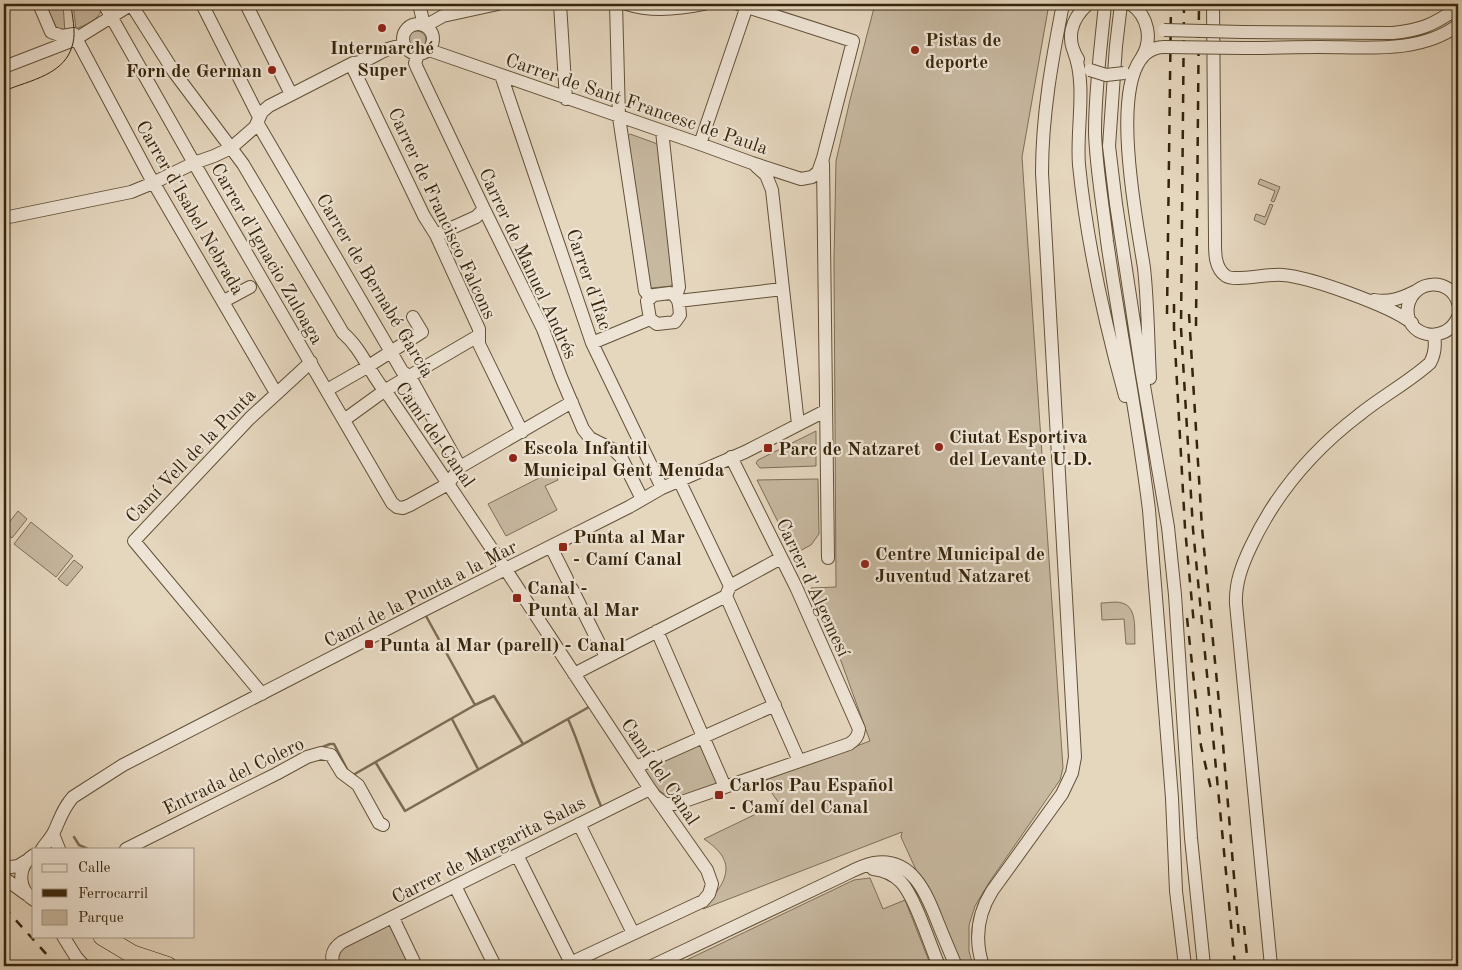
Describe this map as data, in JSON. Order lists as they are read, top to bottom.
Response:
{
  "streets": {
    "street": [
      "Carrer de Sant Francesc de Paula",
      "Carrer d'Isabel Nebrada",
      "Carrer de Francisco Falcons",
      "Carrer d'Ignacio Zuloaga",
      "Carrer de Manuel Andrés",
      "Carrer d'Ifac",
      "Carrer de Bernabé García",
      "Camí del Canal",
      "Camí Vell de la Punta",
      "Carrer d'Algemesí",
      "Camí de la Punta a la Mar",
      "Entrada del Colero",
      "Carrer de Margarita Salas"
    ]
  },
  "crossings": [
    ["Carrer de Sant Francesc de Paula", "Carrer de Manuel Andrés"],
    ["Carrer de Sant Francesc de Paula", "Carrer d'Ifac"],
    ["Carrer de Sant Francesc de Paula", "Carrer d'Algemesí"],
    ["Carrer d'Isabel Nebrada", "Camí Vell de la Punta"],
    ["Carrer d'Ignacio Zuloaga", "Camí del Canal"],
    ["Carrer d'Ignacio Zuloaga", "Camí Vell de la Punta"],
    ["Carrer de Manuel Andrés", "Camí de la Punta a la Mar"],
    ["Carrer d'Ifac", "Camí de la Punta a la Mar"],
    ["Camí del Canal", "Camí de la Punta a la Mar"],
    ["Camí del Canal", "Carrer de Margarita Salas"],
    ["Camí Vell de la Punta", "Camí de la Punta a la Mar"],
    ["Carrer d'Algemesí", "Camí de la Punta a la Mar"]
  ],
  "places": {
    "other": [
      "Intermarché Super",
      "Pistas de deporte",
      "Forn de German",
      "Ciutat Esportiva del Levante U.D.",
      "Escola Infantil Municipal Gent Menuda",
      "Centre Municipal de Juventud Natzaret"
    ],
    "transit": [
      "Parc de Natzaret",
      "Punta al Mar - Camí Canal",
      "Canal - Punta al Mar",
      "Punta al Mar (parell) - Canal",
      "Carlos Pau Español - Camí del Canal"
    ]
  },
  "legend": ["Calle", "Ferrocarril", "Parque"]
}
